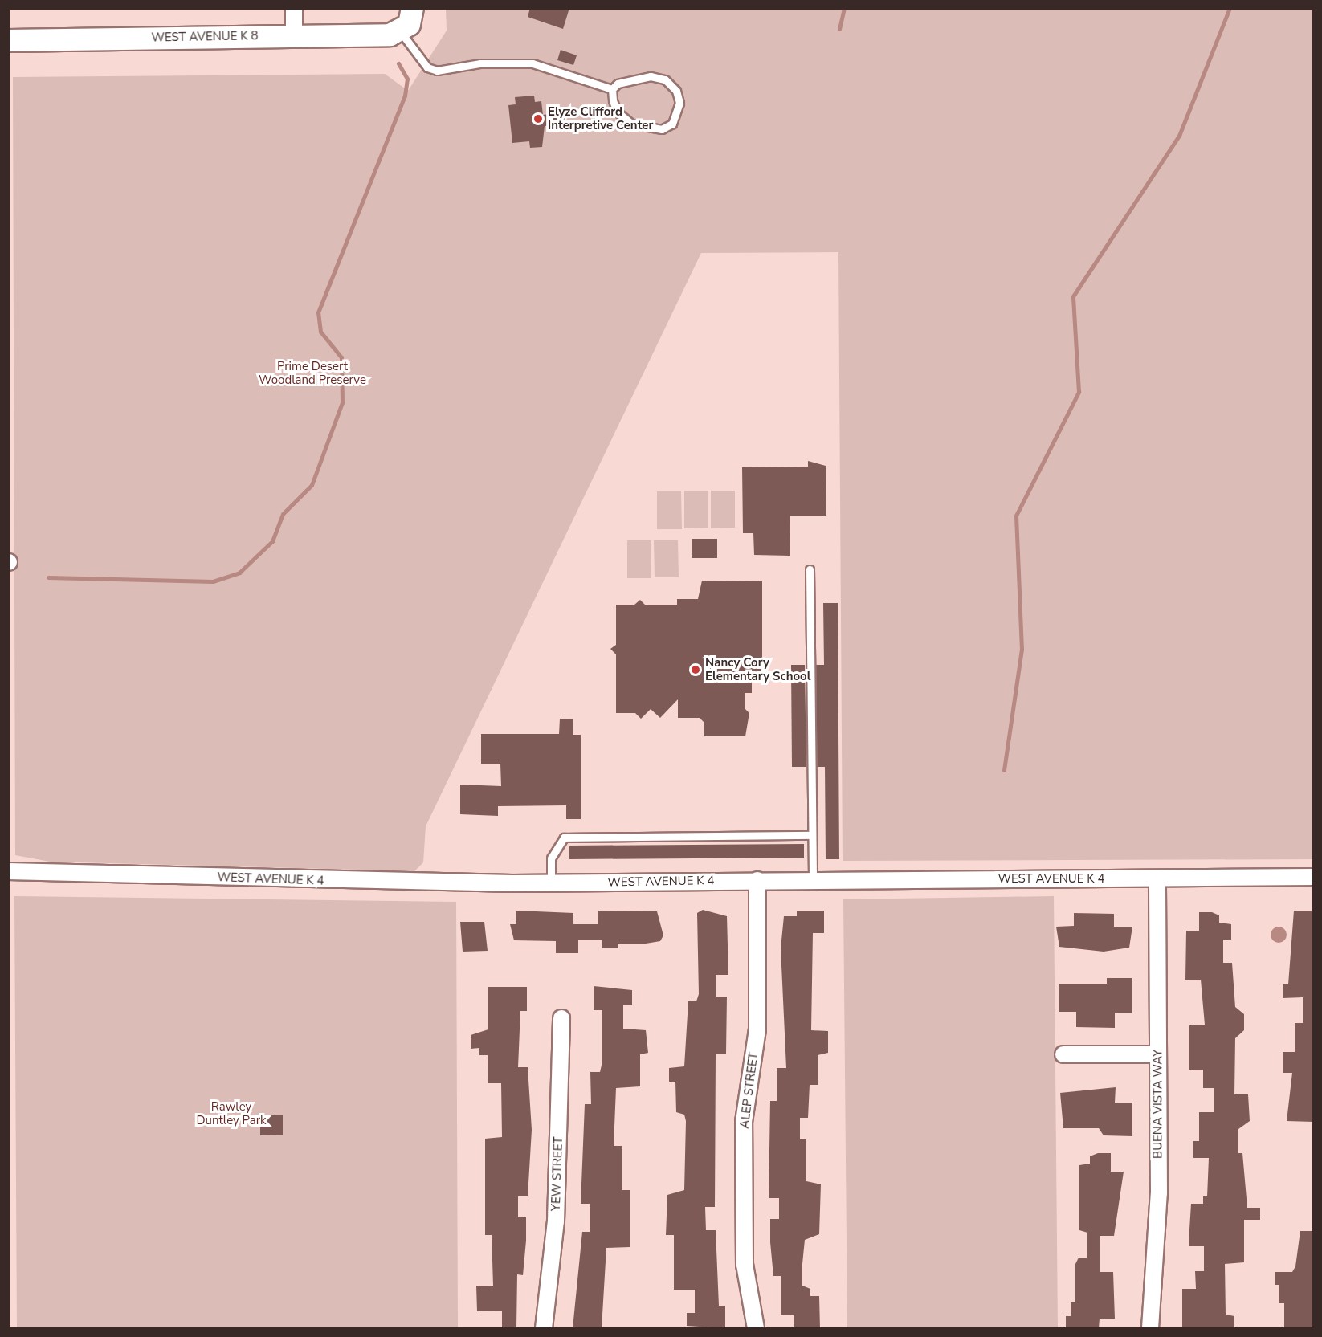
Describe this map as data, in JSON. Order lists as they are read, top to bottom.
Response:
{
  "streets": {
    "street": [
      "WEST AVENUE K 8",
      "WEST AVENUE K 4",
      "ALEP STREET",
      "BUENA VISTA WAY",
      "YEW STREET"
    ]
  },
  "crossings": [
    ["WEST AVENUE K 4", "ALEP STREET"],
    ["WEST AVENUE K 4", "BUENA VISTA WAY"]
  ],
  "parks": ["Prime Desert Woodland Preserve", "Rawley Duntley Park"],
  "places": ["Elyze Clifford Interpretive Center", "Nancy Cory Elementary School"]
}
